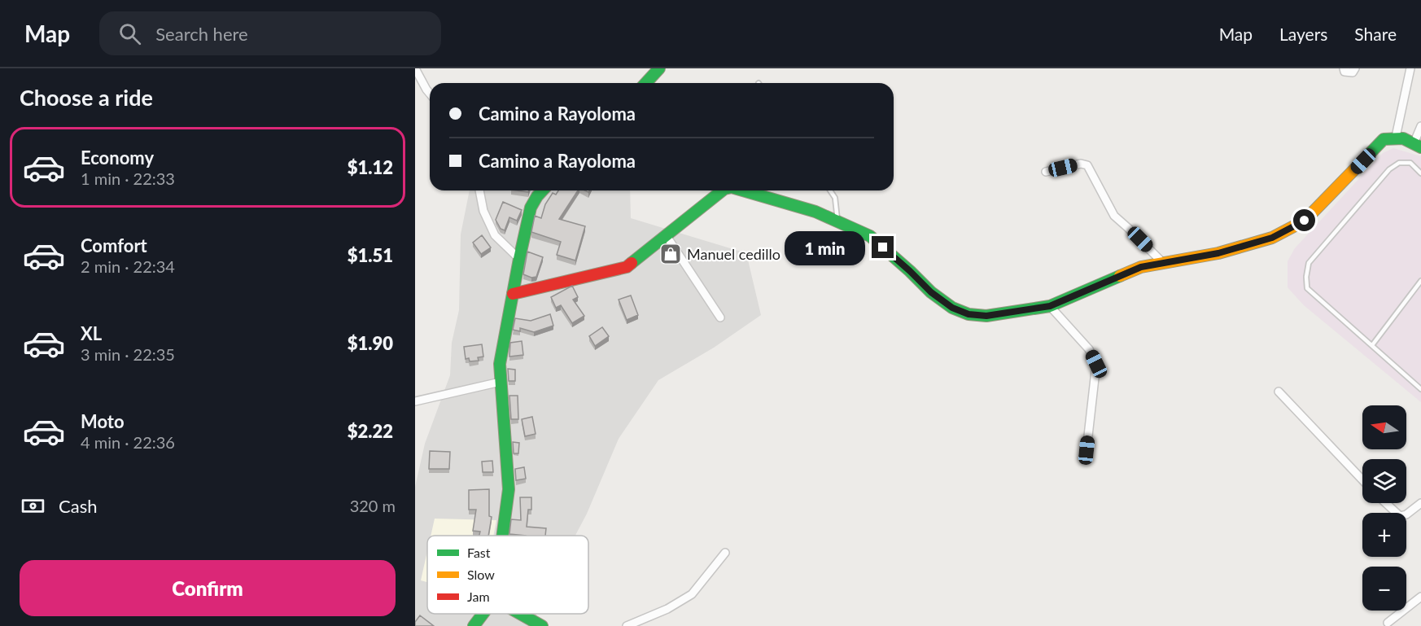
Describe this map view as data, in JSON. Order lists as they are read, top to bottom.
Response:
{
  "places": {
    "shop": ["Manuel cedillo"]
  },
  "legend": ["Fast", "Slow", "Jam"],
  "north": "left",
  "page": {
    "header": "Map",
    "search": "Search here",
    "nav": ["Map", "Layers", "Share"],
    "heading": "Choose a ride",
    "banner": ["Camino a Rayoloma", "Camino a Rayoloma"],
    "list": [
      {
        "name": "Economy",
        "note": "1 min · 22:33",
        "value": "$1.12"
      },
      {
        "name": "Comfort",
        "note": "2 min · 22:34",
        "value": "$1.51"
      },
      {
        "name": "XL",
        "note": "3 min · 22:35",
        "value": "$1.90"
      },
      {
        "name": "Moto",
        "note": "4 min · 22:36",
        "value": "$2.22"
      }
    ],
    "bubble": "1 min",
    "map_buttons": ["+", "−"],
    "pay": ["Cash", "320 m"],
    "buttons": "Confirm"
  }
}
